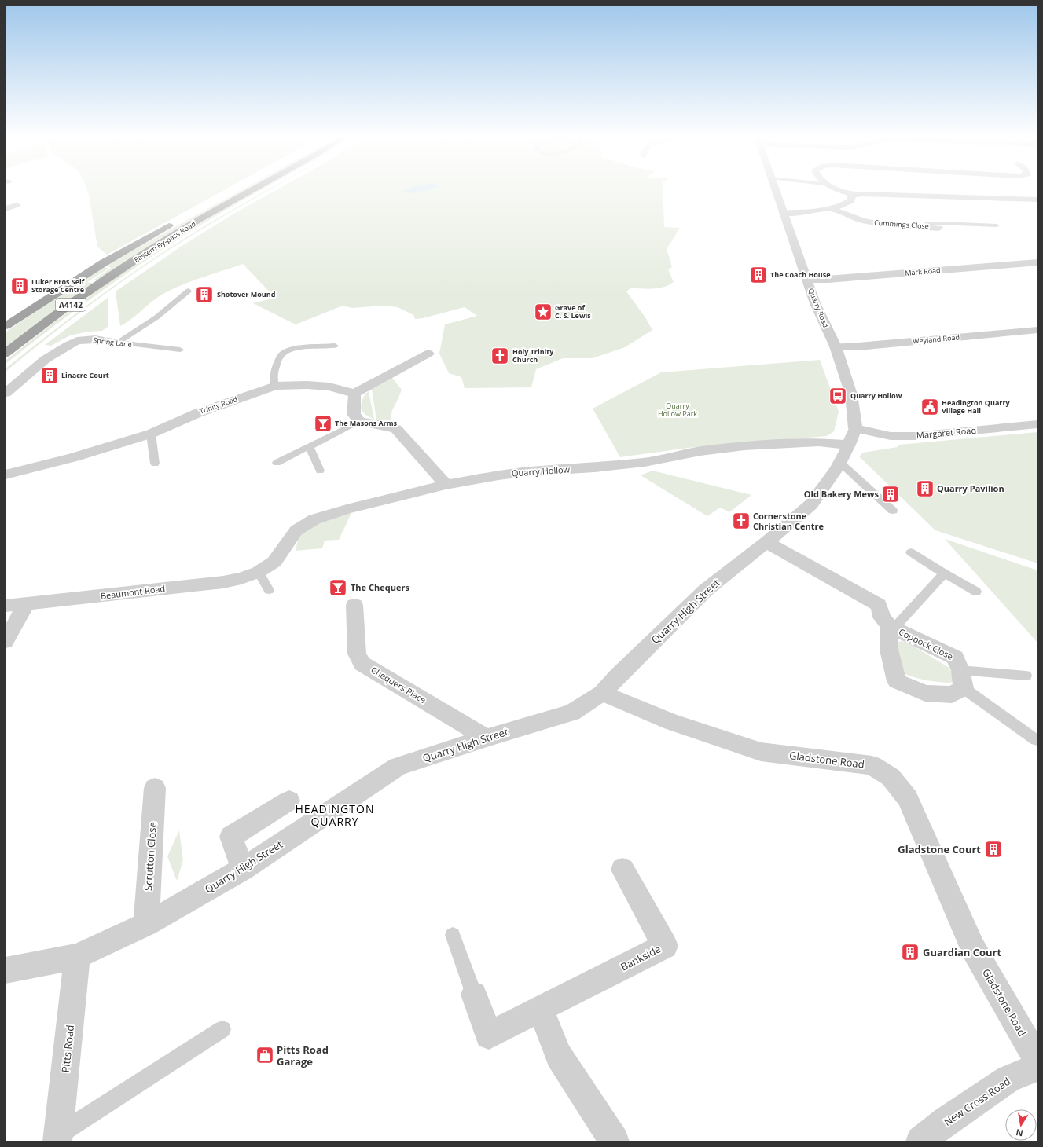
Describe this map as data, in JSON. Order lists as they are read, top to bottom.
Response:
{
  "streets": {
    "highway": ["Eastern By-pass Road", "A4142"],
    "street": [
      "Cummings Close",
      "Mark Road",
      "Quarry Road",
      "Weyland Road",
      "Spring Lane",
      "Trinity Road",
      "Margaret Road",
      "Quarry Hollow",
      "Beaumont Road",
      "Quarry High Street",
      "Coppock Close",
      "Chequers Place",
      "Gladstone Road",
      "Scrutton Close",
      "Bankside",
      "Pitts Road",
      "New Cross Road"
    ]
  },
  "crossings": [
    ["Mark Road", "Quarry Road"],
    ["Quarry Road", "Weyland Road"],
    ["Quarry Road", "Margaret Road"],
    ["Quarry Road", "Quarry Hollow"],
    ["Quarry Road", "Quarry High Street"],
    ["Margaret Road", "Quarry Hollow"],
    ["Margaret Road", "Quarry High Street"],
    ["Quarry Hollow", "Beaumont Road"],
    ["Quarry Hollow", "Quarry High Street"],
    ["Quarry High Street", "Coppock Close"],
    ["Quarry High Street", "Chequers Place"],
    ["Quarry High Street", "Gladstone Road"],
    ["Quarry High Street", "Scrutton Close"],
    ["Quarry High Street", "Pitts Road"]
  ],
  "districts": ["HEADINGTON QUARRY"],
  "parks": ["Quarry Hollow Park"],
  "places": {
    "building": [
      "The Coach House",
      "Luker Bros Self Storage Centre",
      "Shotover Mound",
      "Linacre Court",
      "Quarry Pavilion",
      "Old Bakery Mews",
      "Gladstone Court",
      "Guardian Court"
    ],
    "place": ["Grave of C. S. Lewis"],
    "church": ["Holy Trinity Church", "Cornerstone Christian Centre"],
    "bus stop": ["Quarry Hollow"],
    "public building": ["Headington Quarry Village Hall"],
    "bar": ["The Masons Arms", "The Chequers"],
    "shop": ["Pitts Road Garage"]
  },
  "north": "bottom"
}
